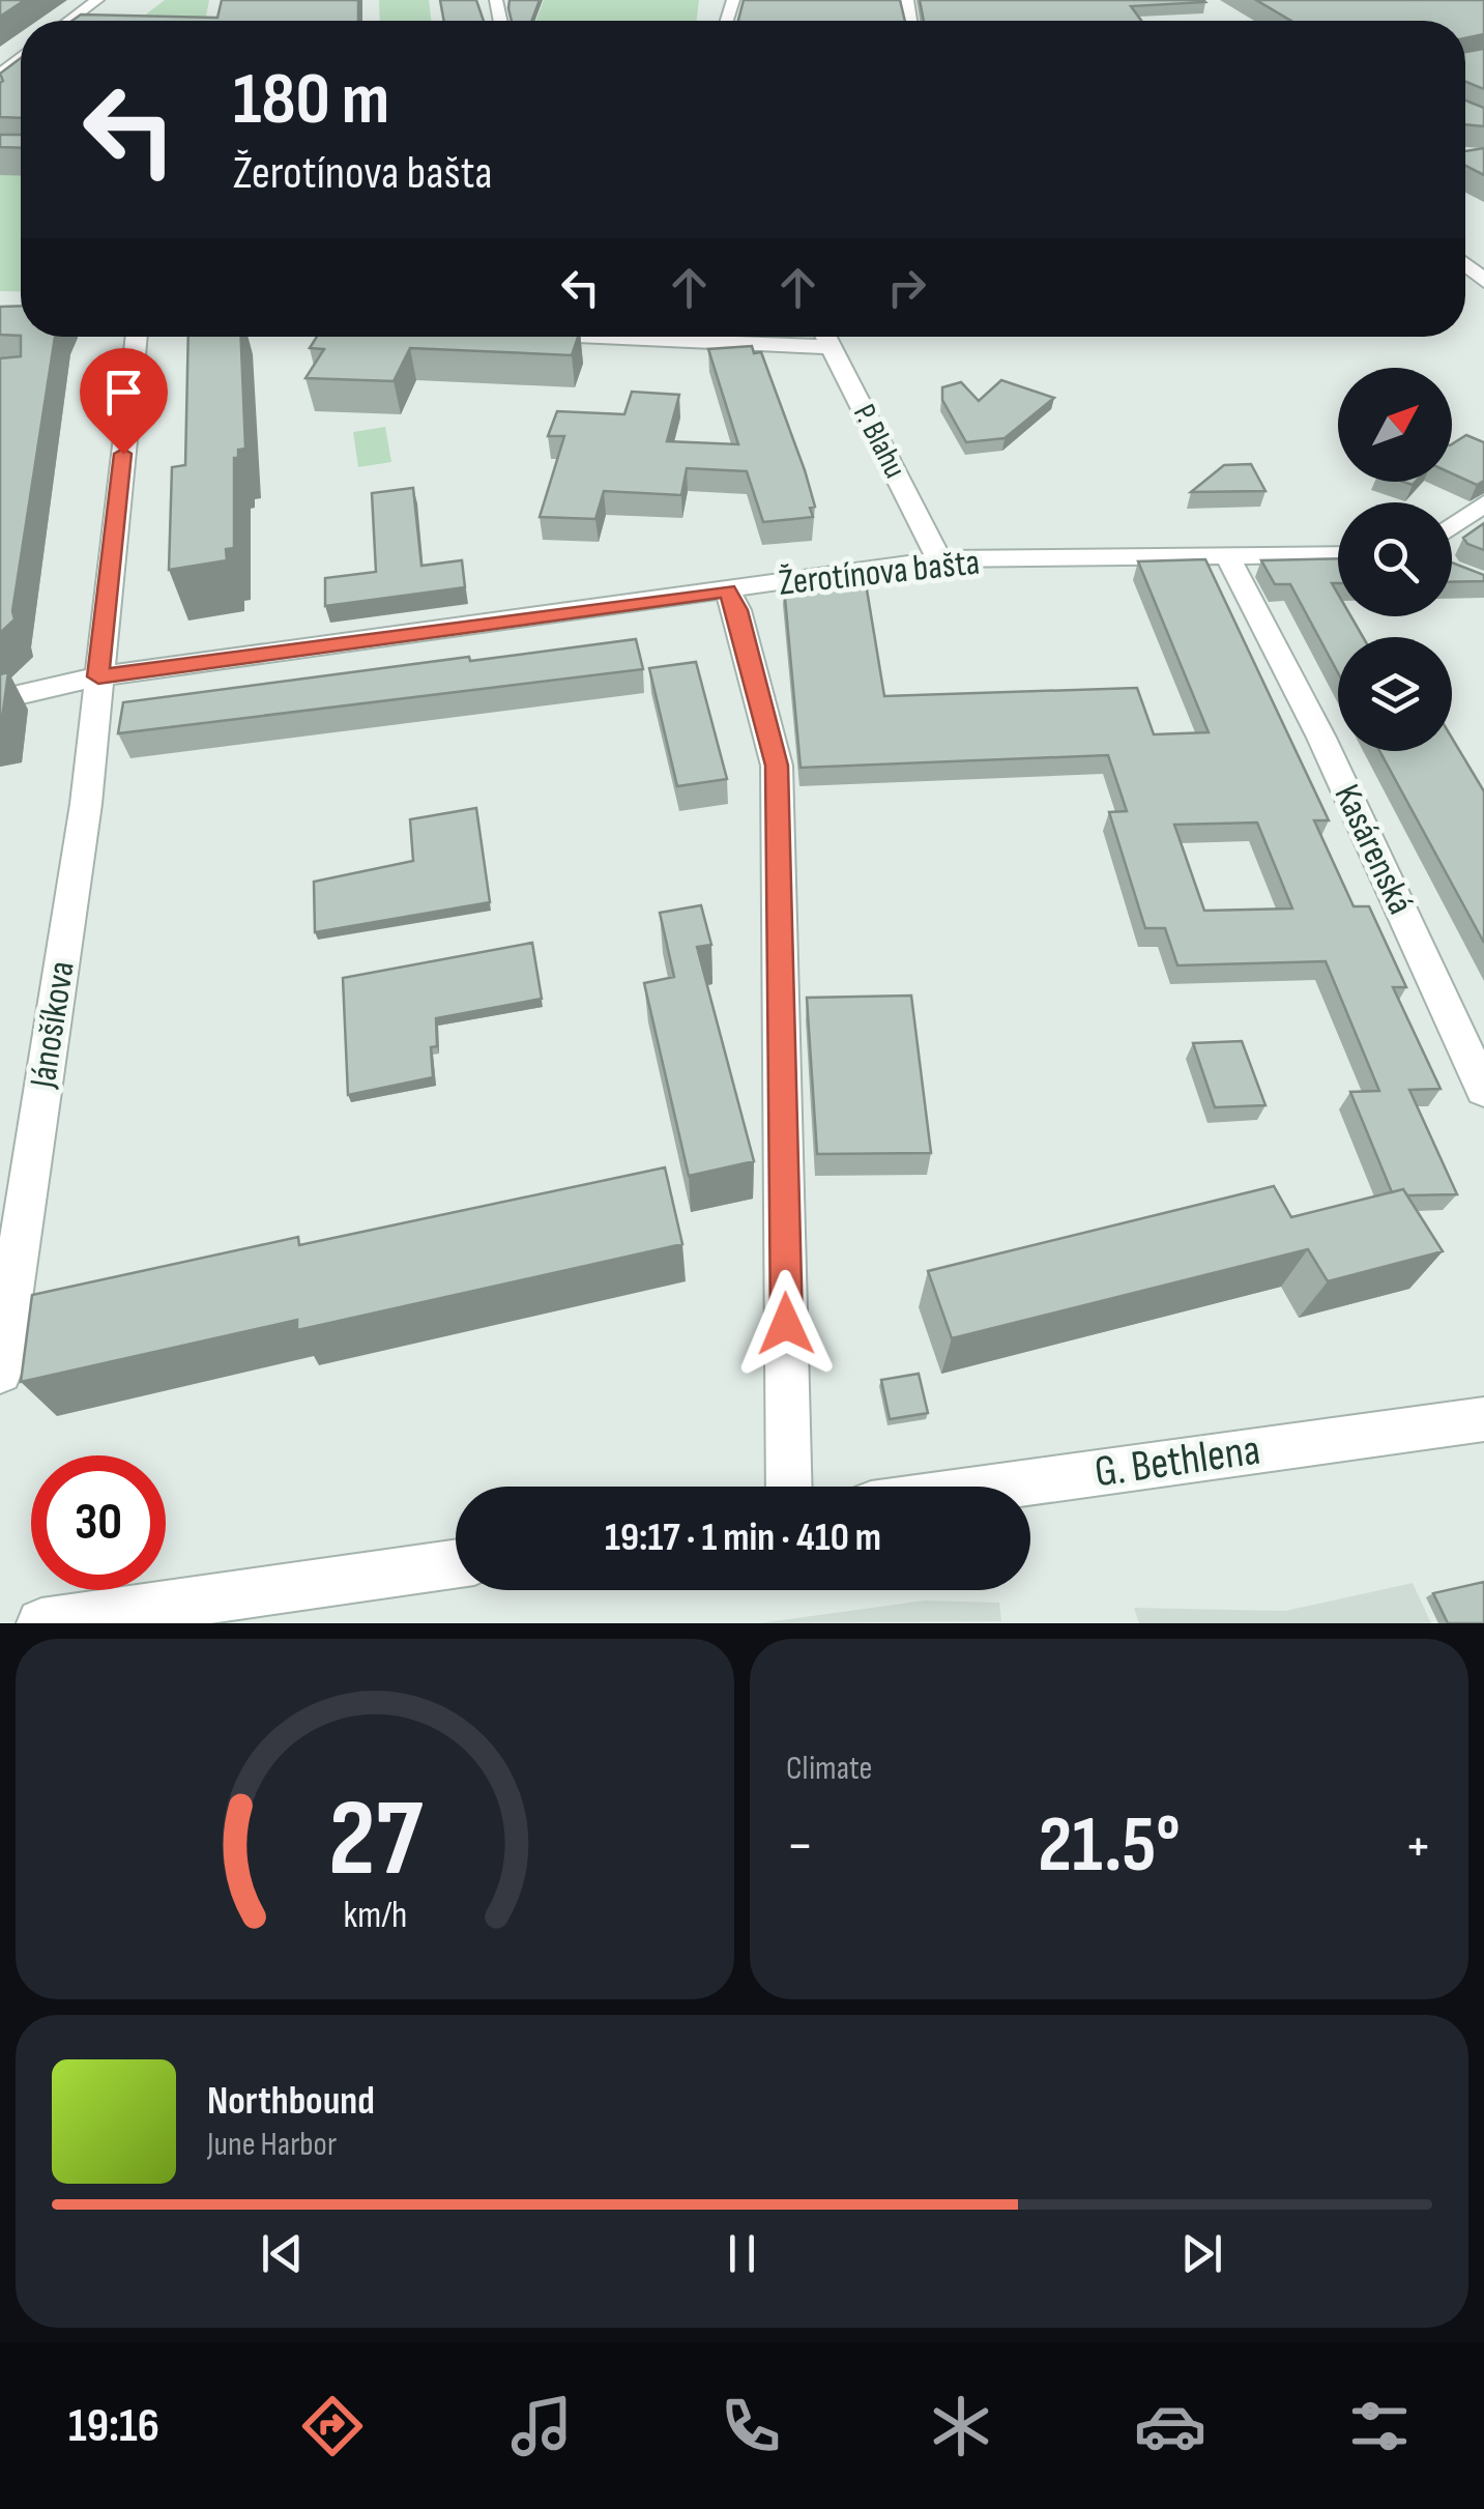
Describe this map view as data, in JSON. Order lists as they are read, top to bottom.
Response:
{
  "streets": {
    "street": [
      "P. Blahu",
      "Žerotínova bašta",
      "Kasárenská",
      "Jánošíkova",
      "G. Bethlena"
    ]
  },
  "crossings": [
    ["P. Blahu", "Žerotínova bašta"],
    ["Žerotínova bašta", "Kasárenská"],
    ["Žerotínova bašta", "Jánošíkova"]
  ],
  "north": "top right",
  "page": {
    "turn": ["180 m", "Žerotínova bašta"],
    "limit": "30",
    "trip": "19:17 · 1 min · 410 m",
    "tile": "Climate",
    "heat": ["−", "21.5°", "+"],
    "song": ["Northbound", "June Harbor"],
    "tabs": "19:16",
    "gauge": ["27", "km/h"]
  }
}
